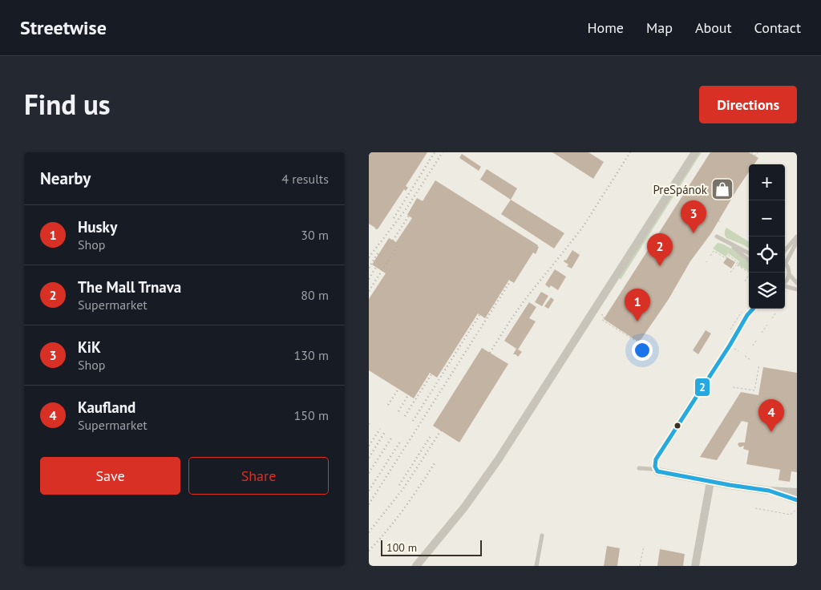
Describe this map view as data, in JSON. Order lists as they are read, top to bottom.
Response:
{
  "places": {
    "shop": ["PreSpánok"]
  },
  "lines": ["transit line 2"],
  "scale_bar": "100 m",
  "page": {
    "header": "Streetwise",
    "nav": [
      "Home",
      "Map",
      "About",
      "Contact"
    ],
    "title": "Find us",
    "buttons": [
      "Directions",
      ["Save", "Share"]
    ],
    "heading": ["Nearby", "4 results"],
    "map_buttons": ["+", "−"],
    "pins": [
      "3",
      "2",
      "1",
      "4"
    ],
    "list": [
      {
        "mark": "1",
        "name": "Husky",
        "note": "Shop",
        "value": "30 m"
      },
      {
        "mark": "2",
        "name": "The Mall Trnava",
        "note": "Supermarket",
        "value": "80 m"
      },
      {
        "mark": "3",
        "name": "KiK",
        "note": "Shop",
        "value": "130 m"
      },
      {
        "mark": "4",
        "name": "Kaufland",
        "note": "Supermarket",
        "value": "150 m"
      }
    ],
    "scale": "100 m"
  }
}
